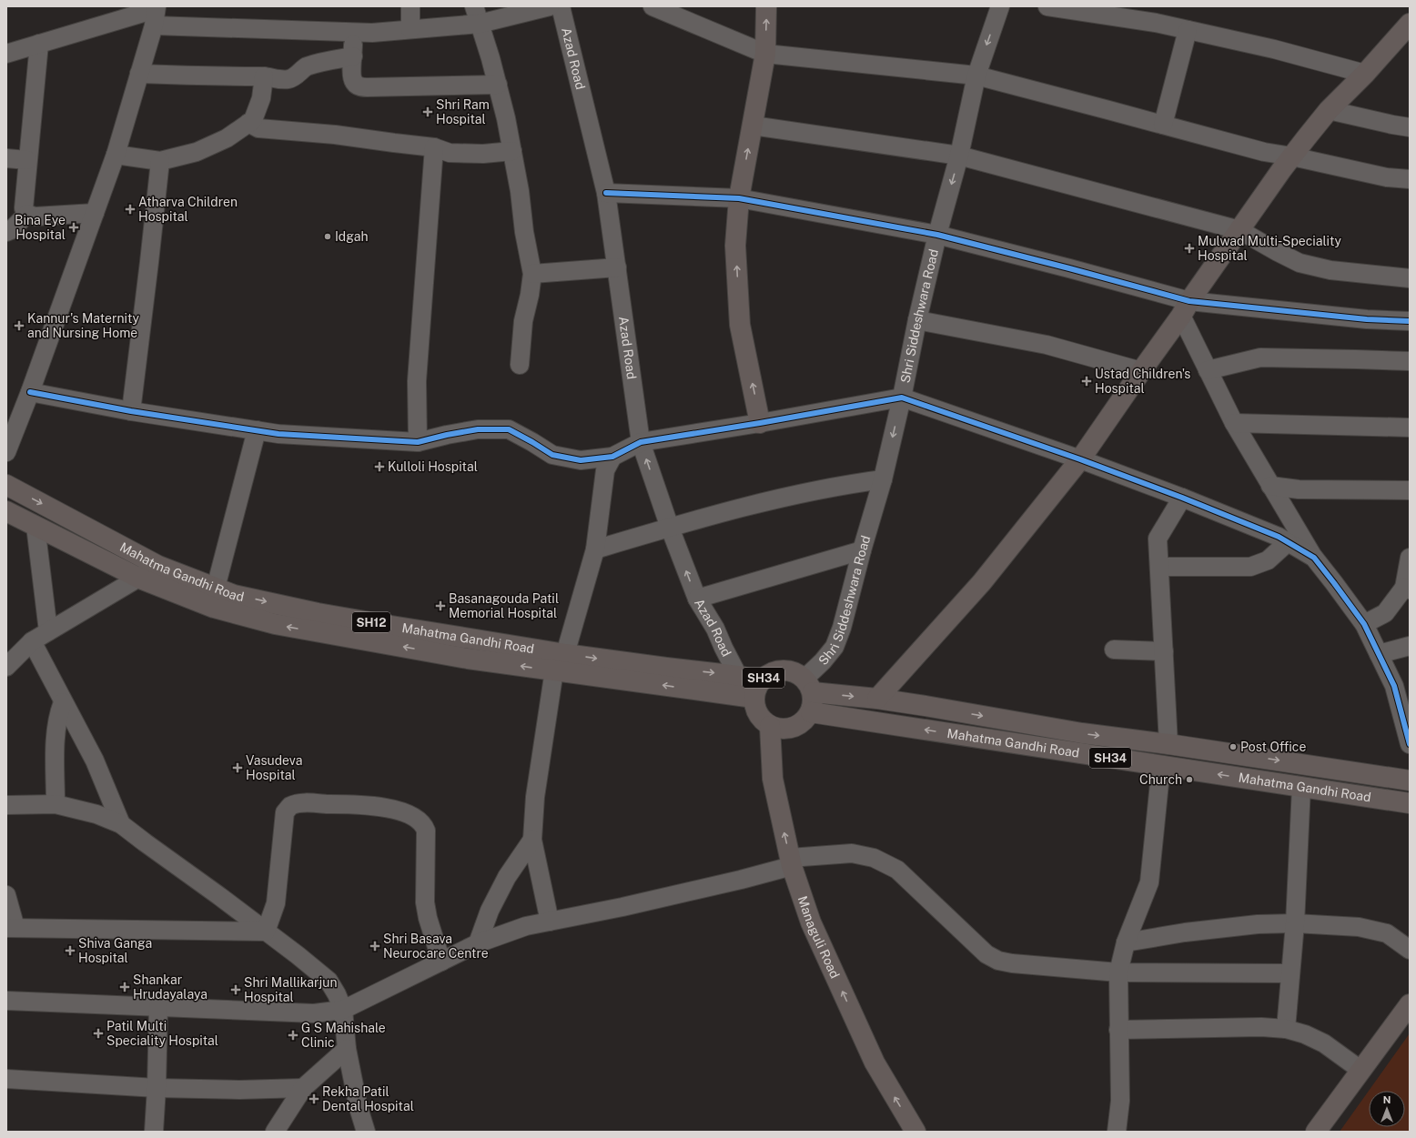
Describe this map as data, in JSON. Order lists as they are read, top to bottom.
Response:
{
  "streets": {
    "main road": [
      "Mahatma Gandhi Road",
      "SH12",
      "SH34",
      "Managuli Road"
    ],
    "street": ["Azad Road", "Shri Siddeshwara Road"]
  },
  "crossings": [
    ["Azad Road", "Mahatma Gandhi Road"],
    ["Shri Siddeshwara Road", "Mahatma Gandhi Road"],
    ["Shri Siddeshwara Road", "SH34"],
    ["Shri Siddeshwara Road", "Managuli Road"],
    ["Mahatma Gandhi Road", "SH34"],
    ["Mahatma Gandhi Road", "Managuli Road"],
    ["SH34", "Managuli Road"]
  ],
  "one_way": ["Managuli Road"],
  "places": {
    "health": [
      "Shri Ram Hospital",
      "Atharva Children Hospital",
      "Bina Eye Hospital",
      "Mulwad Multi-Speciality Hospital",
      "Kannur's Maternity and Nursing Home",
      "Ustad Children's Hospital",
      "Kulloli Hospital",
      "Basanagouda Patil Memorial Hospital",
      "Vasudeva Hospital",
      "Shri Basava Neurocare Centre",
      "Shiva Ganga Hospital",
      "Shankar Hrudayalaya",
      "Shri Mallikarjun Hospital",
      "Patil Multi Speciality Hospital",
      "G S Mahishale Clinic",
      "Rekha Patil Dental Hospital"
    ],
    "other": ["Idgah", "Post Office", "Church"]
  },
  "north": "top"
}
